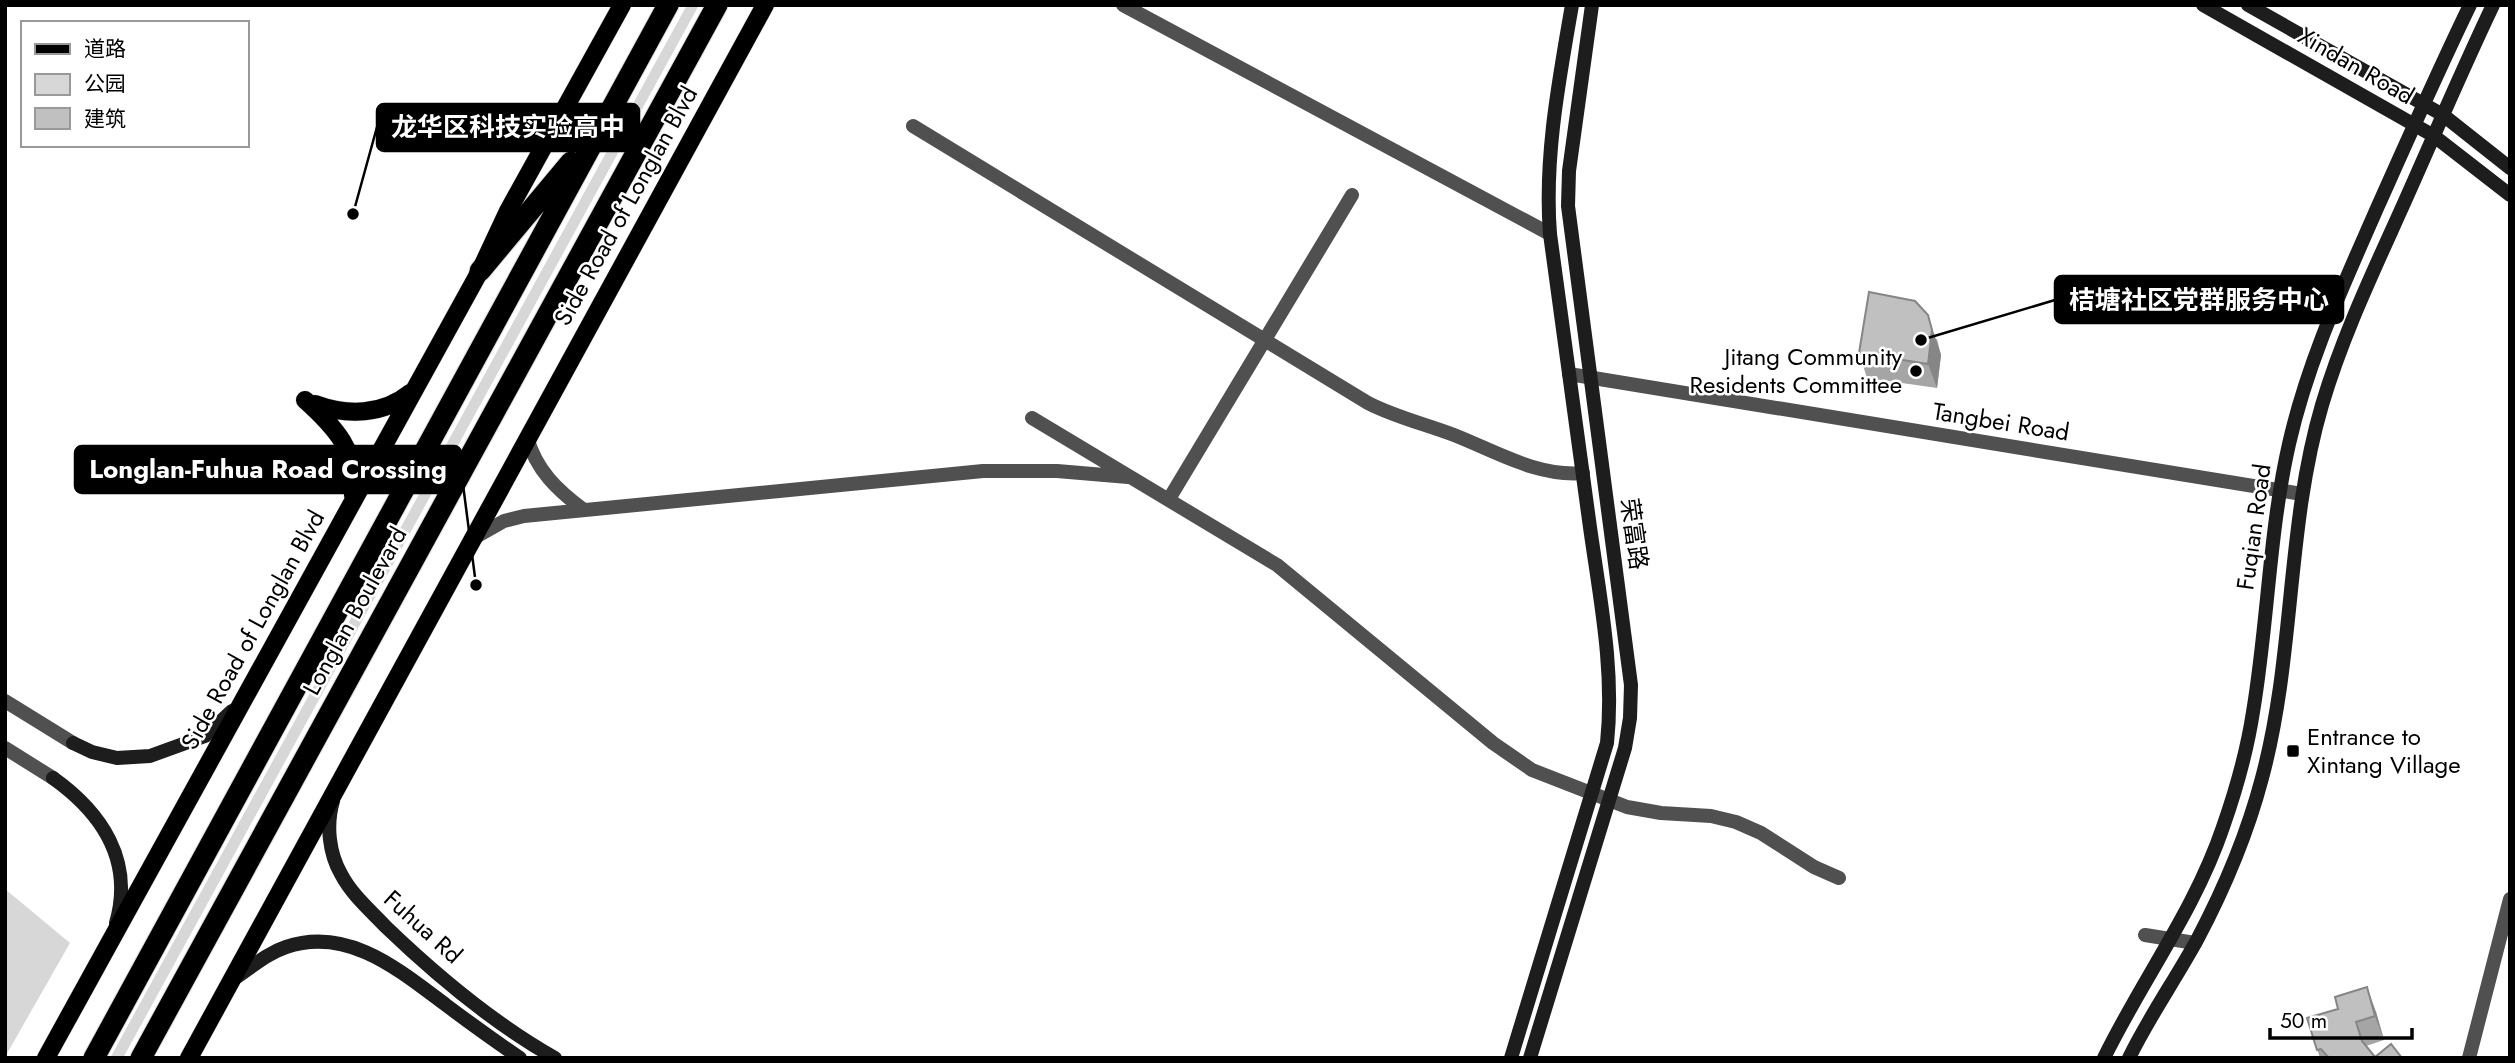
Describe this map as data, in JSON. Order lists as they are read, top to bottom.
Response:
{
  "streets": {
    "highway": ["Longlan Boulevard"],
    "main road": ["Side Road of Longlan Blvd"],
    "street": [
      "Xindan Road",
      "Tangbei Road",
      "Fuqian Road",
      "荣富路",
      "Fuhua Rd"
    ]
  },
  "crossings": [
    ["Xindan Road", "Fuqian Road"],
    ["Side Road of Longlan Blvd", "Fuhua Rd"],
    ["Tangbei Road", "Fuqian Road"],
    ["Tangbei Road", "荣富路"]
  ],
  "places": {
    "other": [
      "龙华区科技实验高中",
      "桔塘社区党群服务中心",
      "Jitang Community Residents Committee",
      "Longlan-Fuhua Road Crossing"
    ],
    "transit": ["Entrance to Xintang Village"]
  },
  "legend": ["道路", "公园", "建筑"],
  "scale_bar": "50 m"
}
